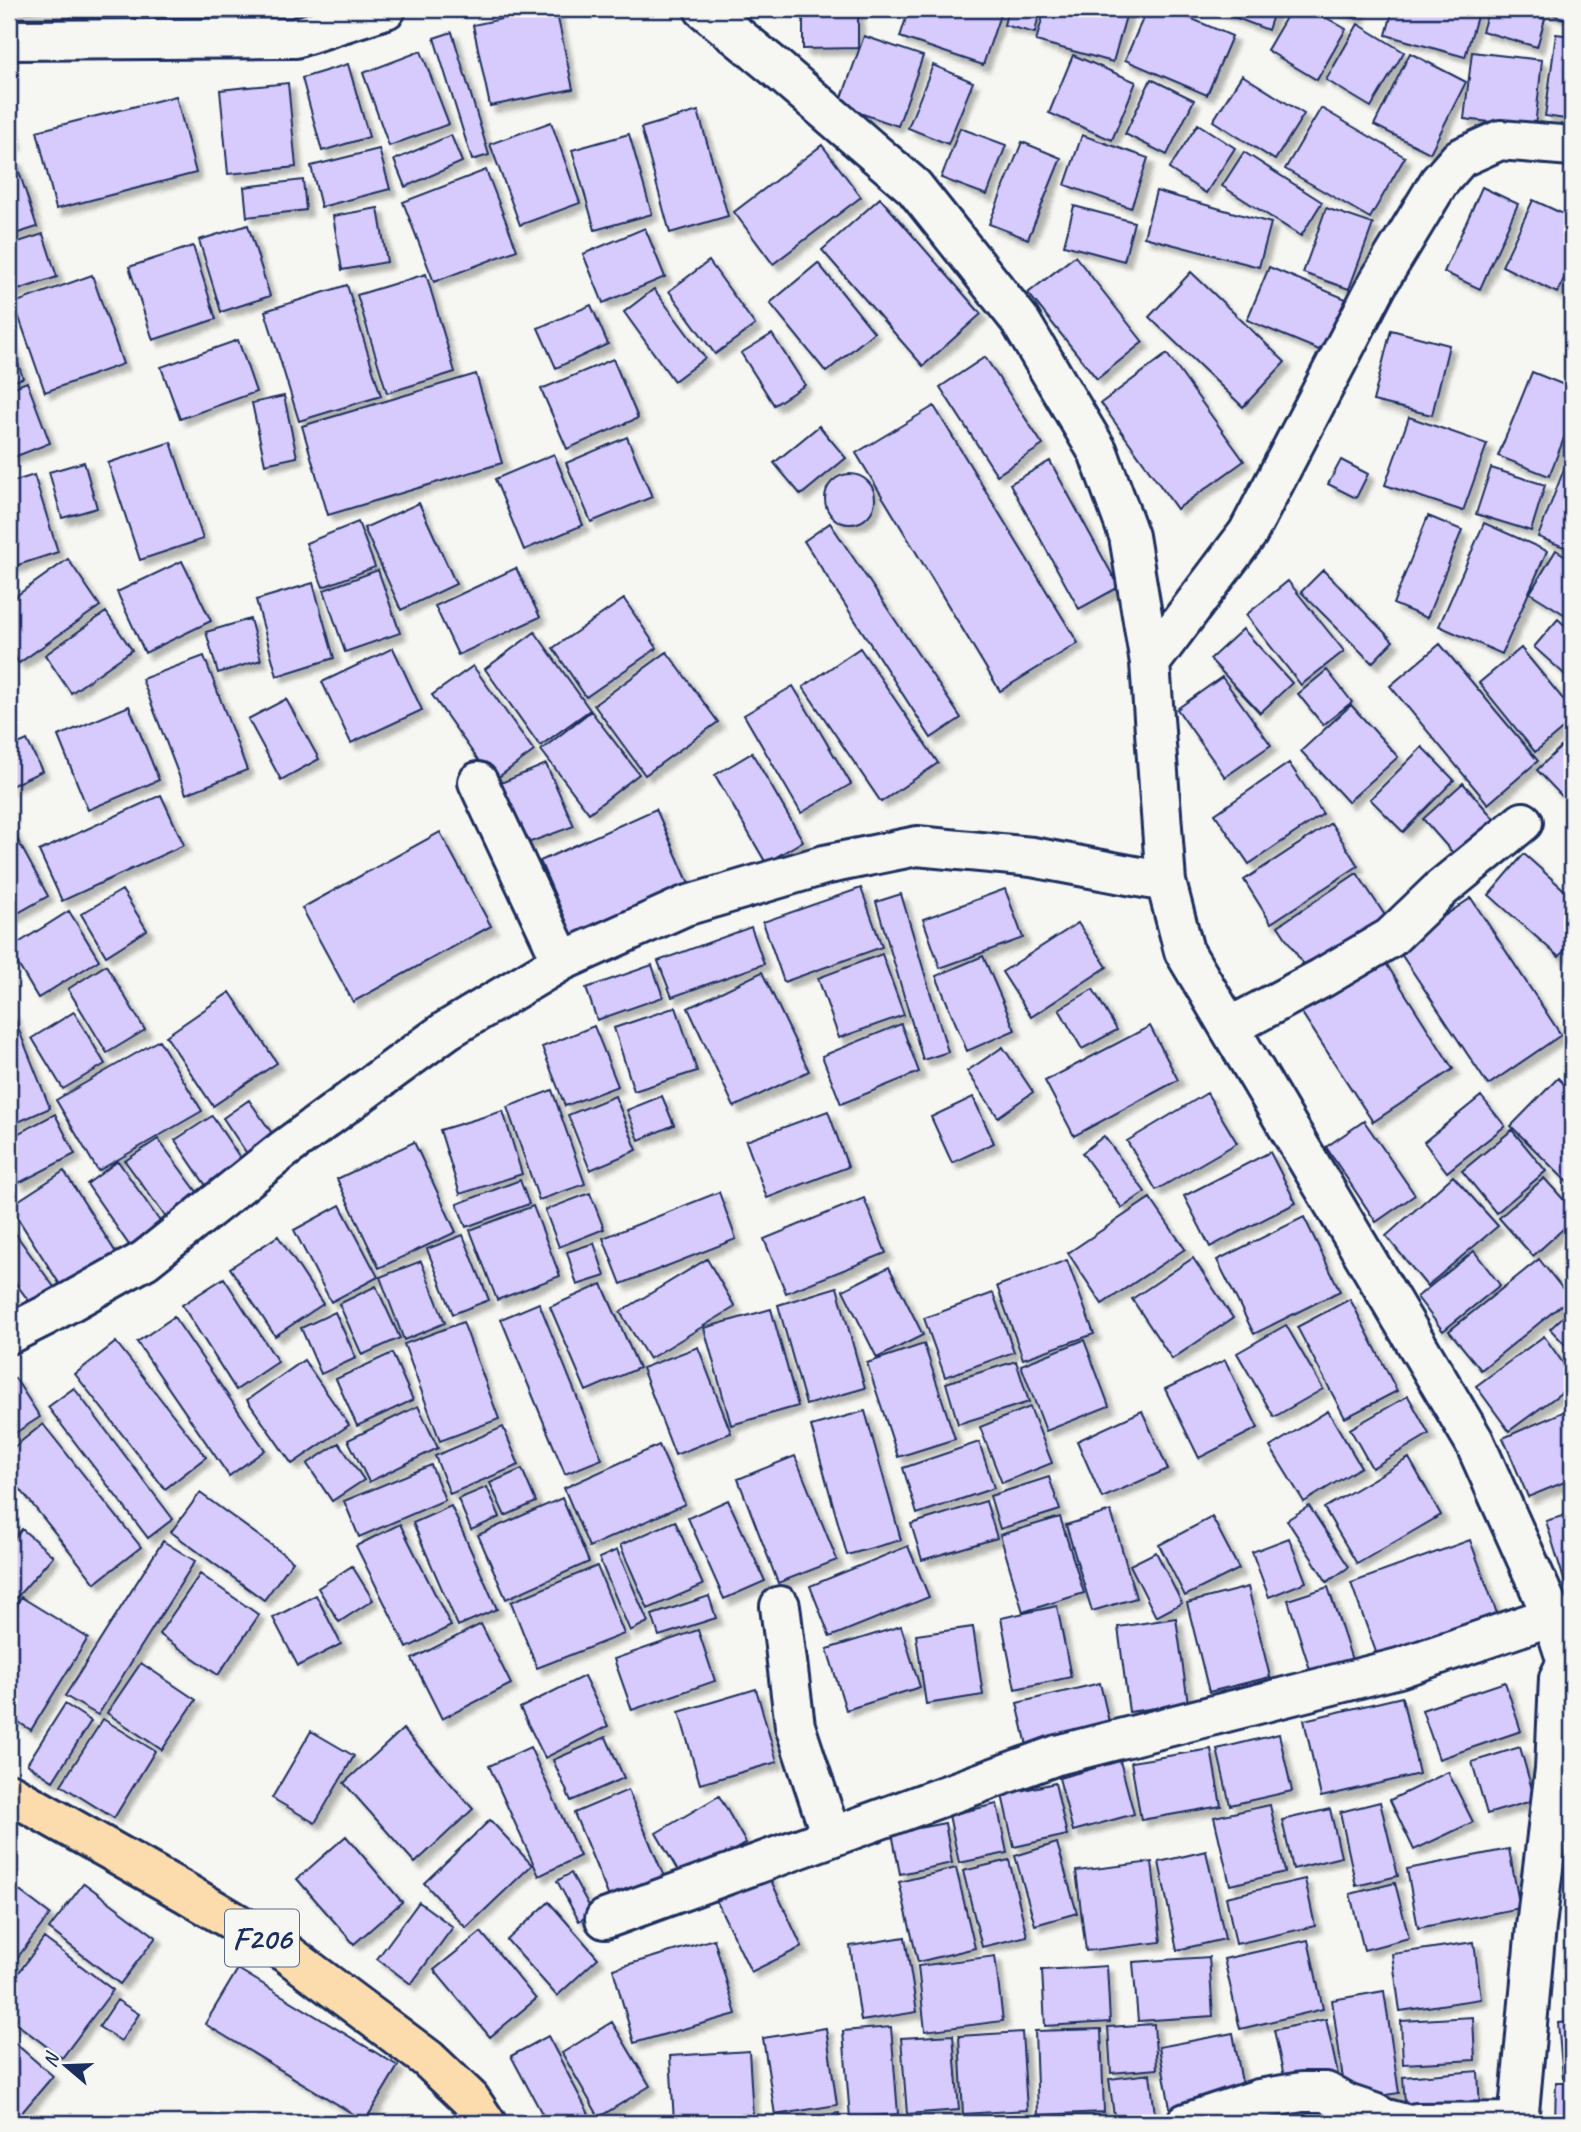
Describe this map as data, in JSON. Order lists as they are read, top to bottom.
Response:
{
  "streets": {
    "main road": ["F206"]
  },
  "north": "left"
}
